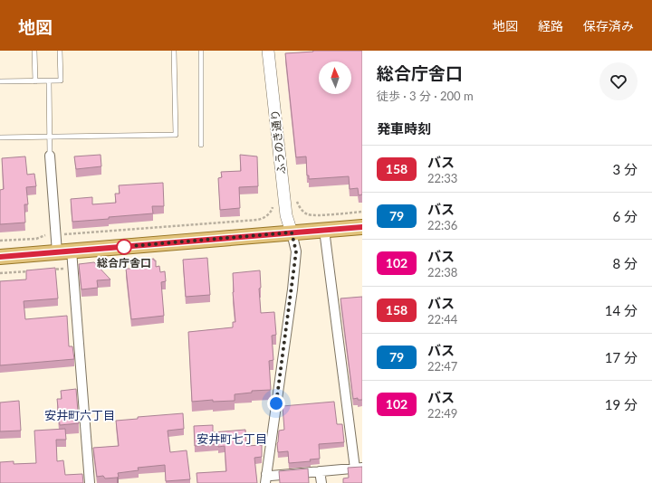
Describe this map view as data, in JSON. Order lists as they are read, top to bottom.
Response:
{
  "streets": {
    "street": ["ふうのき通り"]
  },
  "districts": ["安井町六丁目", "安井町七丁目"],
  "places": ["総合庁舎口"],
  "lines": ["bus line 158"],
  "north": "top",
  "page": {
    "header": "地図",
    "nav": ["地図", "経路", "保存済み"],
    "heading": [
      ["総合庁舎口", "徒歩 · 3 分 · 200 m"],
      "発車時刻"
    ],
    "list": [
      {
        "mark": "158",
        "name": "バス",
        "note": "22:33",
        "value": "3 分"
      },
      {
        "mark": "79",
        "name": "バス",
        "note": "22:36",
        "value": "6 分"
      },
      {
        "mark": "102",
        "name": "バス",
        "note": "22:38",
        "value": "8 分"
      },
      {
        "mark": "158",
        "name": "バス",
        "note": "22:44",
        "value": "14 分"
      },
      {
        "mark": "79",
        "name": "バス",
        "note": "22:47",
        "value": "17 分"
      },
      {
        "mark": "102",
        "name": "バス",
        "note": "22:49",
        "value": "19 分"
      }
    ]
  }
}
